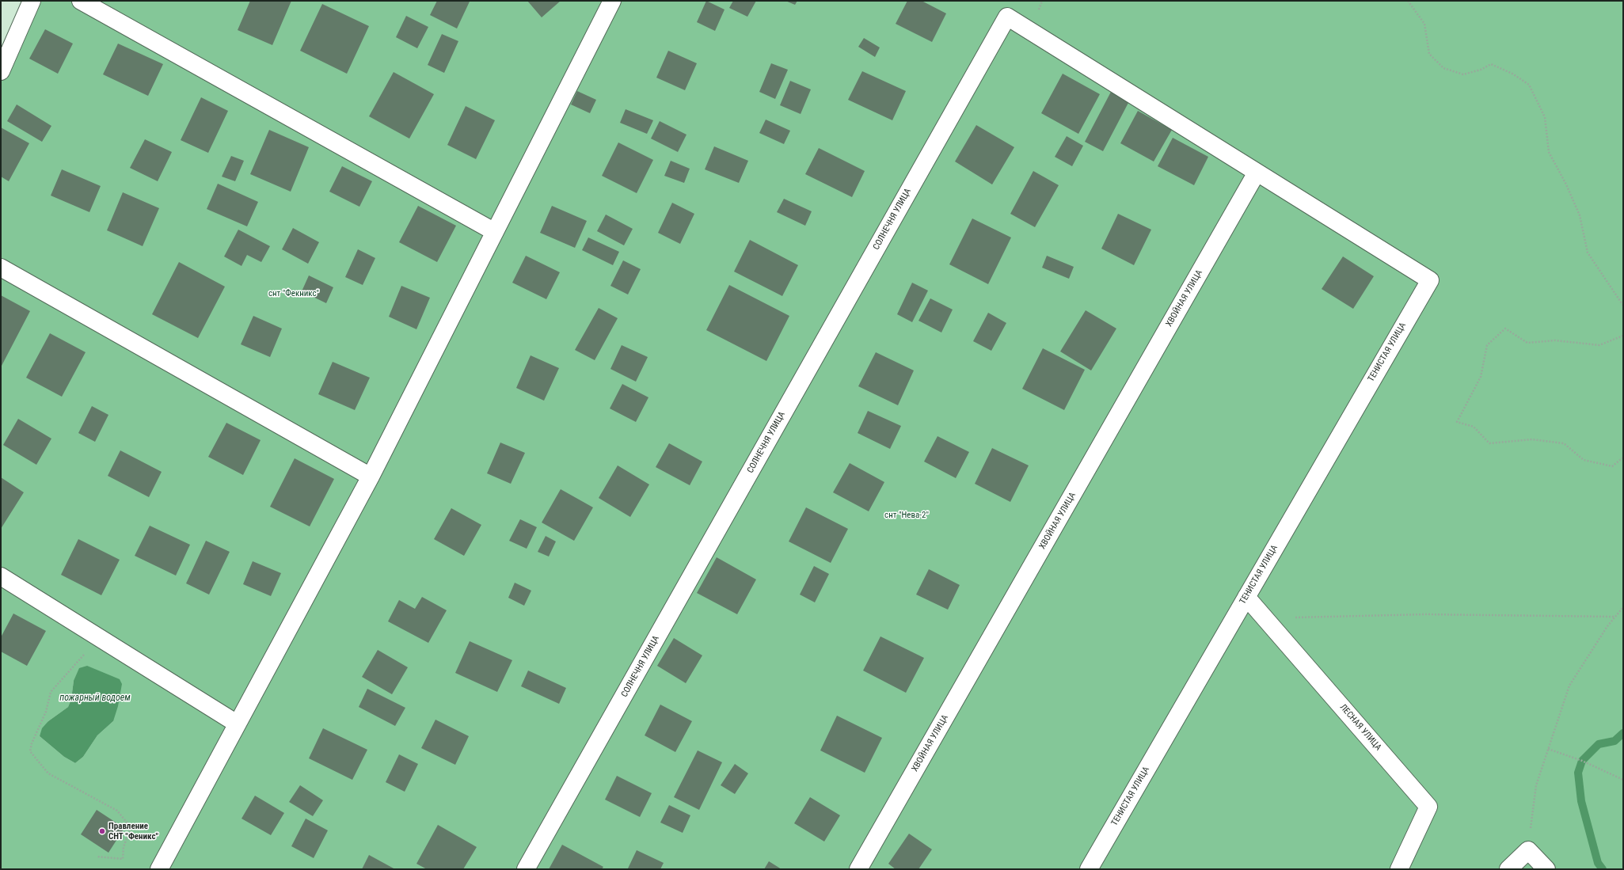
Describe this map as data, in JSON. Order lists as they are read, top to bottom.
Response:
{
  "streets": {
    "street": [
      "СОЛНЕЧНЯ УЛИЦА",
      "ХВОЙНАЯ УЛИЦА",
      "ТЕНИСТАЯ УЛИЦА",
      "ЛЕСНАЯ УЛИЦА"
    ]
  },
  "crossings": [
    ["СОЛНЕЧНЯ УЛИЦА", "ХВОЙНАЯ УЛИЦА"],
    ["СОЛНЕЧНЯ УЛИЦА", "ТЕНИСТАЯ УЛИЦА"],
    ["ХВОЙНАЯ УЛИЦА", "ТЕНИСТАЯ УЛИЦА"],
    ["ТЕНИСТАЯ УЛИЦА", "ЛЕСНАЯ УЛИЦА"]
  ],
  "water": ["пожарный водоем"],
  "parks": ["снт \"Фекникс\"", "снт \"Нева-2\""],
  "places": ["Правление СНТ \"Феникс\""]
}
